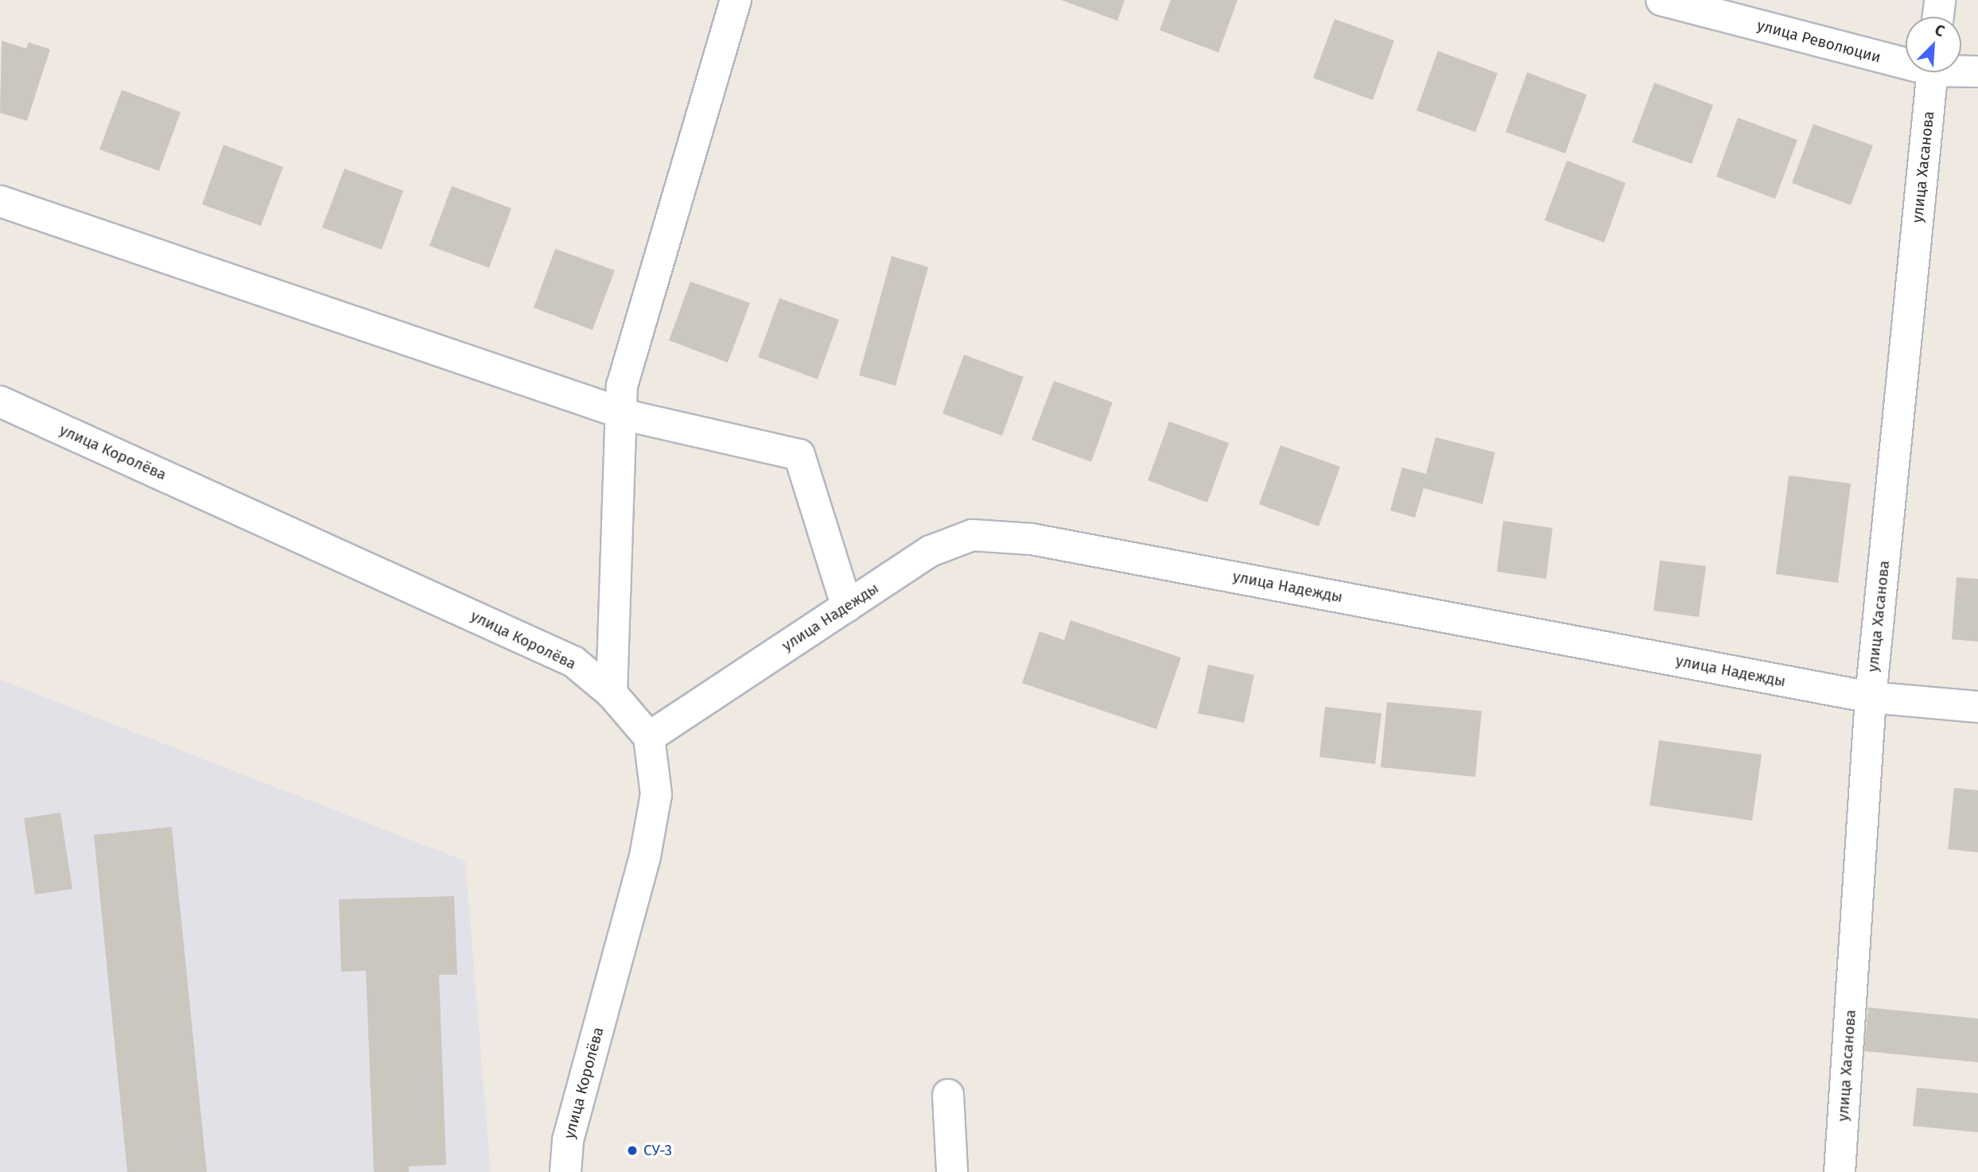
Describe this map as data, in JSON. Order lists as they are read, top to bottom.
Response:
{
  "streets": {
    "street": [
      "улица Революции",
      "улица Хасанова",
      "улица Королёва",
      "улица Надежды"
    ]
  },
  "crossings": [
    ["улица Хасанова", "улица Надежды"],
    ["улица Королёва", "улица Надежды"]
  ],
  "places": ["СУ-3"],
  "north": "top right"
}
